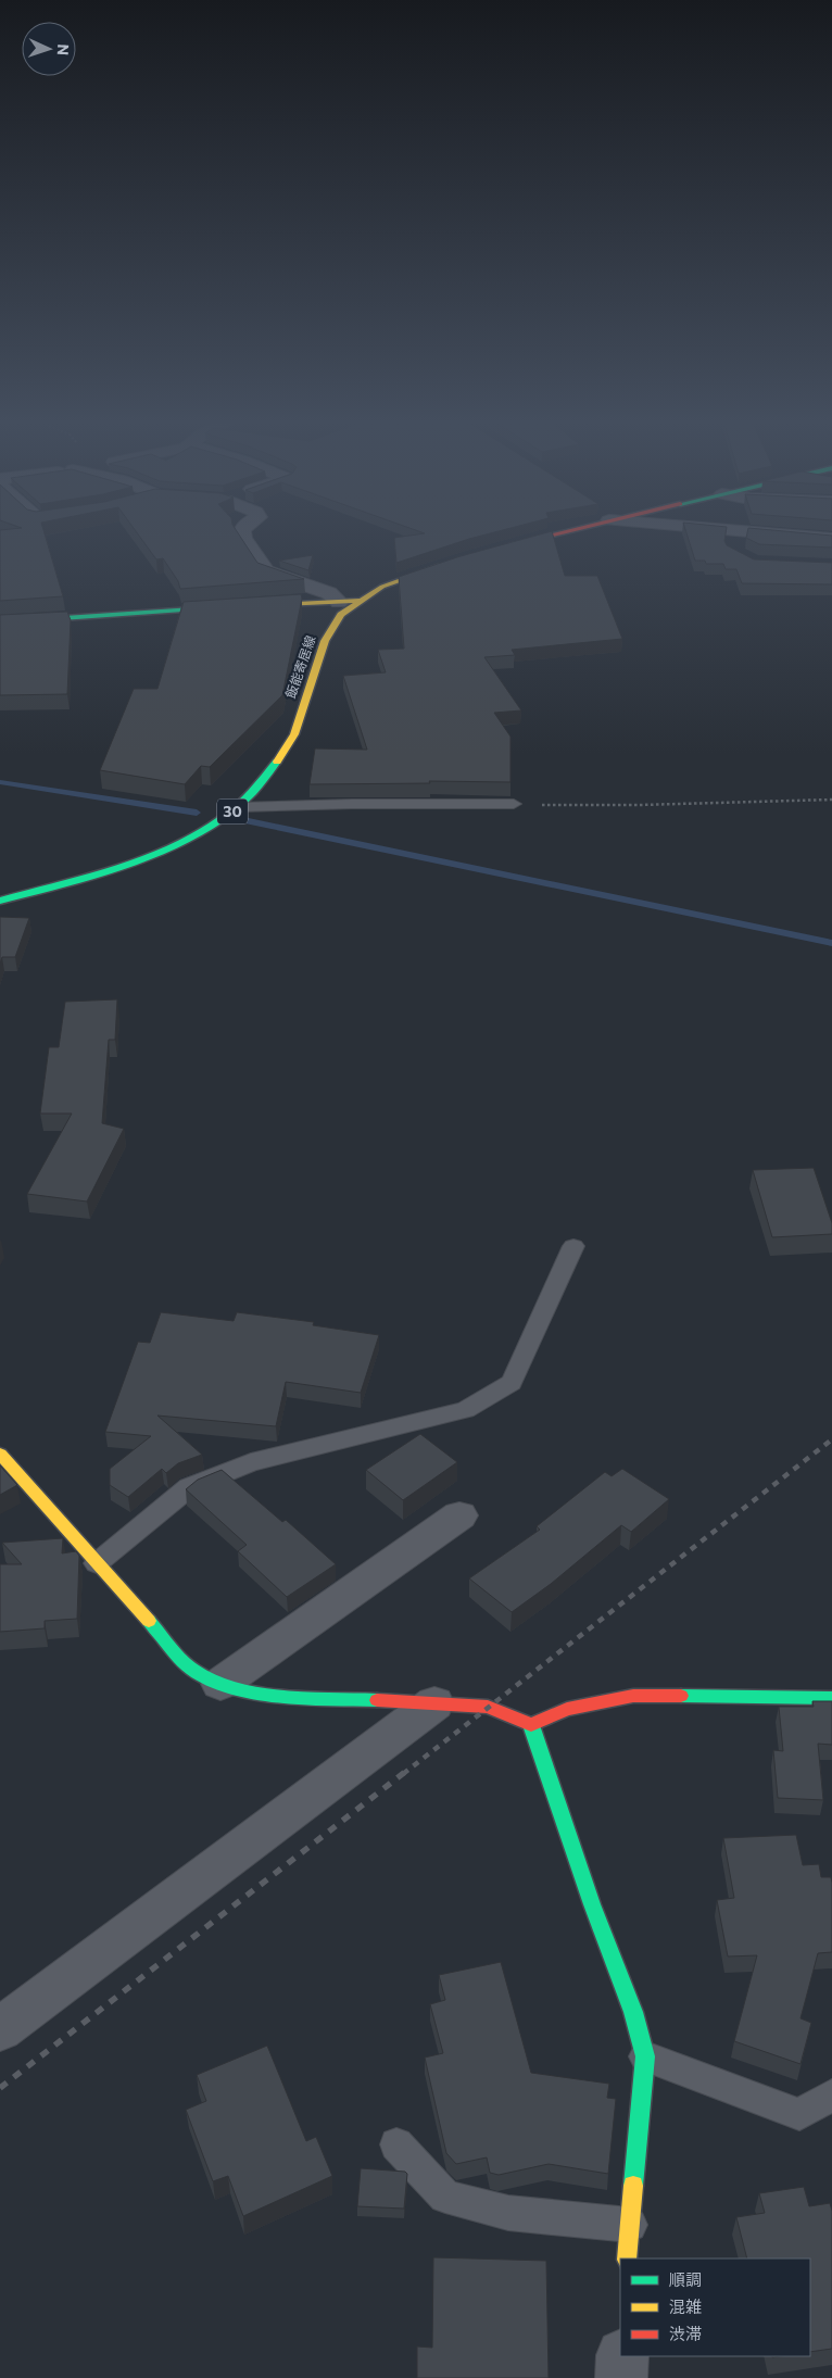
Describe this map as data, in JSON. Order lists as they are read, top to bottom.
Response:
{
  "streets": {
    "main road": ["飯能寄居線", "30"]
  },
  "legend": ["順調", "混雑", "渋滞"],
  "north": "right"
}
